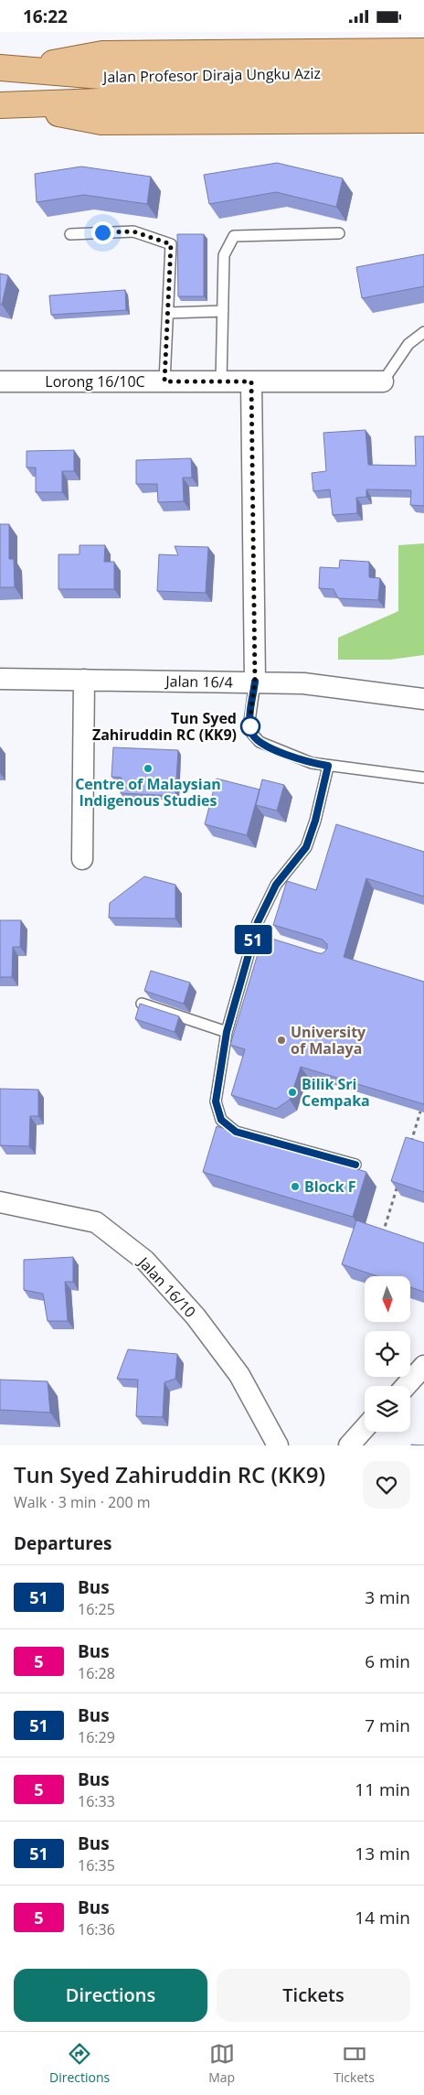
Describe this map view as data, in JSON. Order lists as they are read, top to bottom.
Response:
{
  "streets": {
    "main road": ["Jalan Profesor Diraja Ungku Aziz"],
    "street": ["Lorong 16/10C", "Jalan 16/4", "Jalan 16/10"]
  },
  "places": [
    "Tun Syed Zahiruddin RC (KK9)",
    "Centre of Malaysian Indigenous Studies",
    "University of Malaya",
    "Bilik Sri Cempaka",
    "Block F"
  ],
  "lines": ["bus line 51"],
  "north": "bottom",
  "page": {
    "status": "16:22",
    "on_map": "51",
    "heading": [
      ["Tun Syed Zahiruddin RC (KK9)", "Walk · 3 min · 200 m"],
      "Departures"
    ],
    "list": [
      {
        "mark": "51",
        "name": "Bus",
        "note": "16:25",
        "value": "3 min"
      },
      {
        "mark": "5",
        "name": "Bus",
        "note": "16:28",
        "value": "6 min"
      },
      {
        "mark": "51",
        "name": "Bus",
        "note": "16:29",
        "value": "7 min"
      },
      {
        "mark": "5",
        "name": "Bus",
        "note": "16:33",
        "value": "11 min"
      },
      {
        "mark": "51",
        "name": "Bus",
        "note": "16:35",
        "value": "13 min"
      },
      {
        "mark": "5",
        "name": "Bus",
        "note": "16:36",
        "value": "14 min"
      }
    ],
    "buttons": ["Directions", "Tickets"],
    "tabs": ["Directions", "Map", "Tickets"]
  }
}
